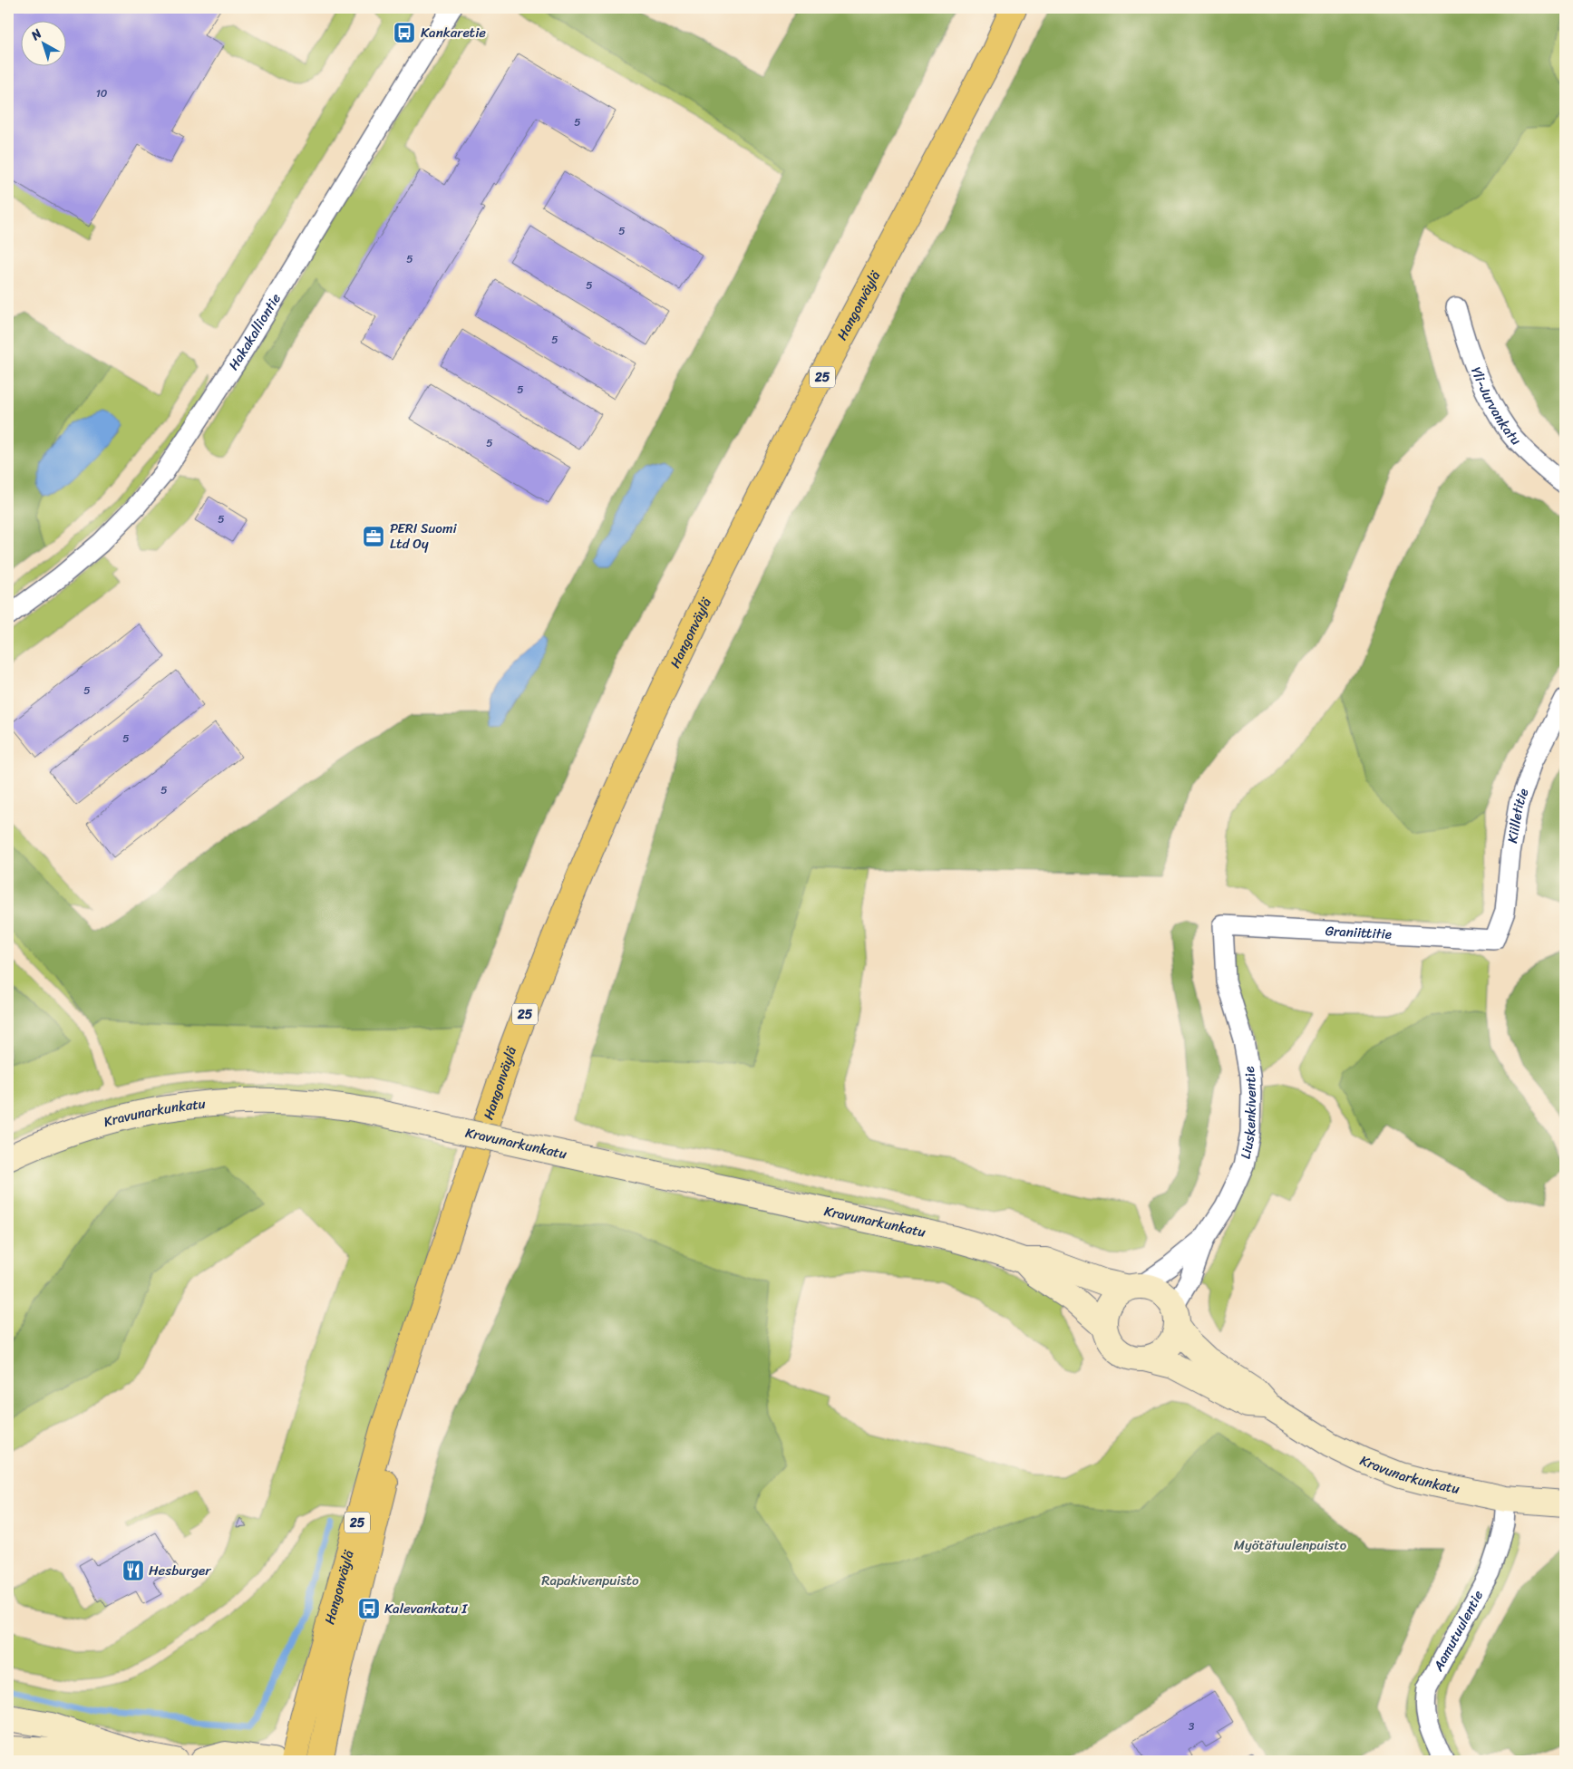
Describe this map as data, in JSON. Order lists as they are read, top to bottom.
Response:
{
  "streets": {
    "highway": ["Hangonväylä", "25"],
    "street": [
      "Hakakalliontie",
      "Yli-Jurvankatu",
      "Kiilletitie",
      "Graniittitie",
      "Liuskenkiventie",
      "Kravunarkunkatu",
      "Aamutuulentie"
    ]
  },
  "crossings": [
    ["Kiilletitie", "Graniittitie"],
    ["Graniittitie", "Liuskenkiventie"],
    ["Liuskenkiventie", "Kravunarkunkatu"],
    ["Kravunarkunkatu", "Aamutuulentie"]
  ],
  "parks": ["Myötätuulenpuisto", "Rapakivenpuisto"],
  "places": {
    "bus stop": ["Kankaretie", "Kalevankatu I"],
    "office": ["PERI Suomi Ltd Oy"],
    "restaurant": ["Hesburger"]
  },
  "house_numbers": [
    "10",
    "5",
    "5",
    "5",
    "5",
    "5",
    "5",
    "5",
    "5",
    "5",
    "5",
    "5",
    "3"
  ],
  "north": "top left"
}
